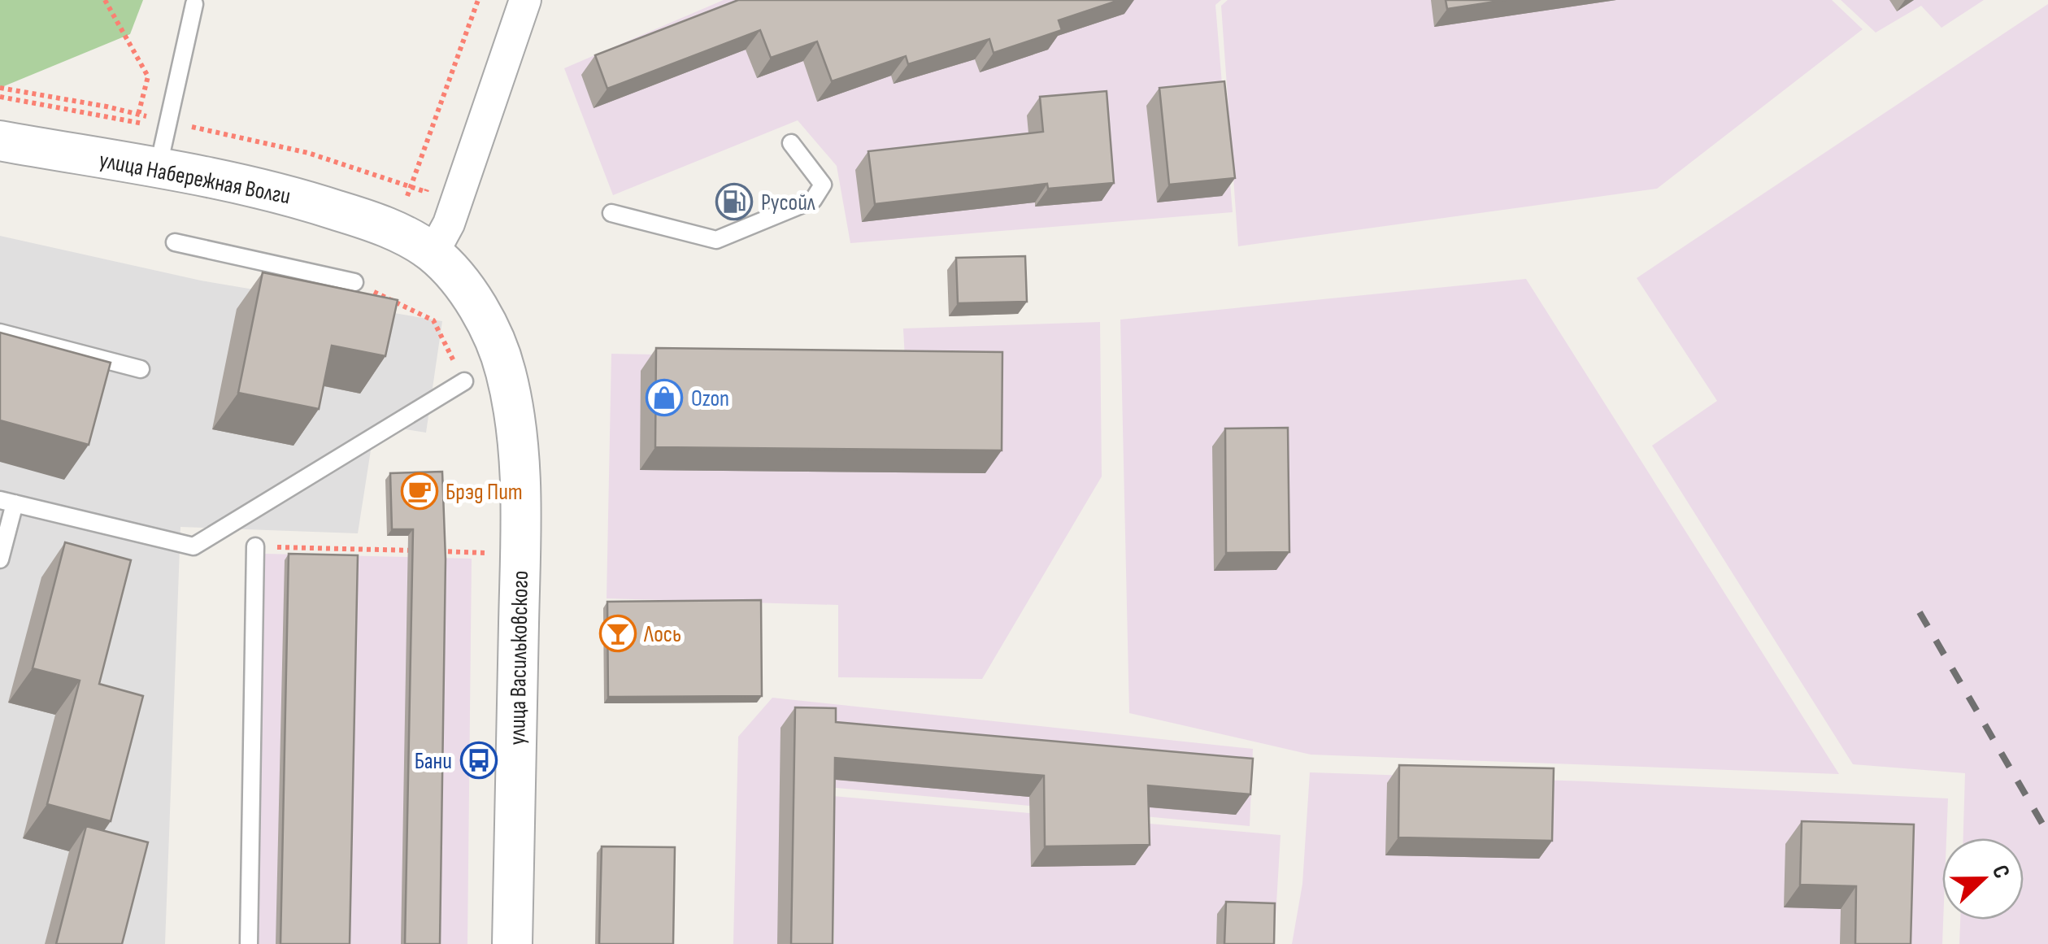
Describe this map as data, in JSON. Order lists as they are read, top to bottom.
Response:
{
  "streets": {
    "street": ["улица Набережная Волги", "улица Васильковского"]
  },
  "crossings": [
    ["улица Набережная Волги", "улица Васильковского"]
  ],
  "places": {
    "fuel station": ["Русойл"],
    "shop": ["Ozon"],
    "cafe": ["Брэд Пит"],
    "bar": ["Лось"],
    "bus stop": ["Бани"]
  },
  "north": "right"
}
